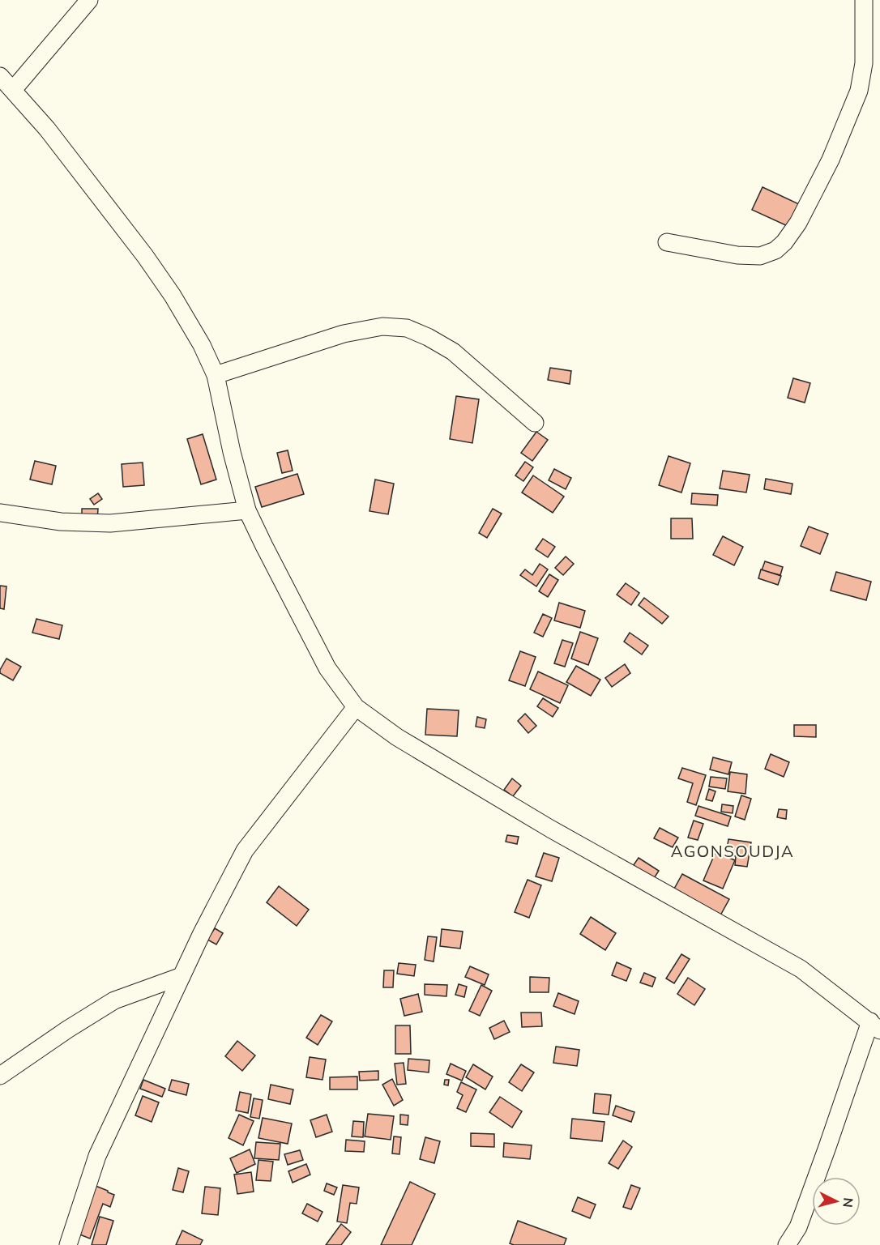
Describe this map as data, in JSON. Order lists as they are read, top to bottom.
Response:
{
  "districts": ["AGONSOUDJA"],
  "north": "right"
}
